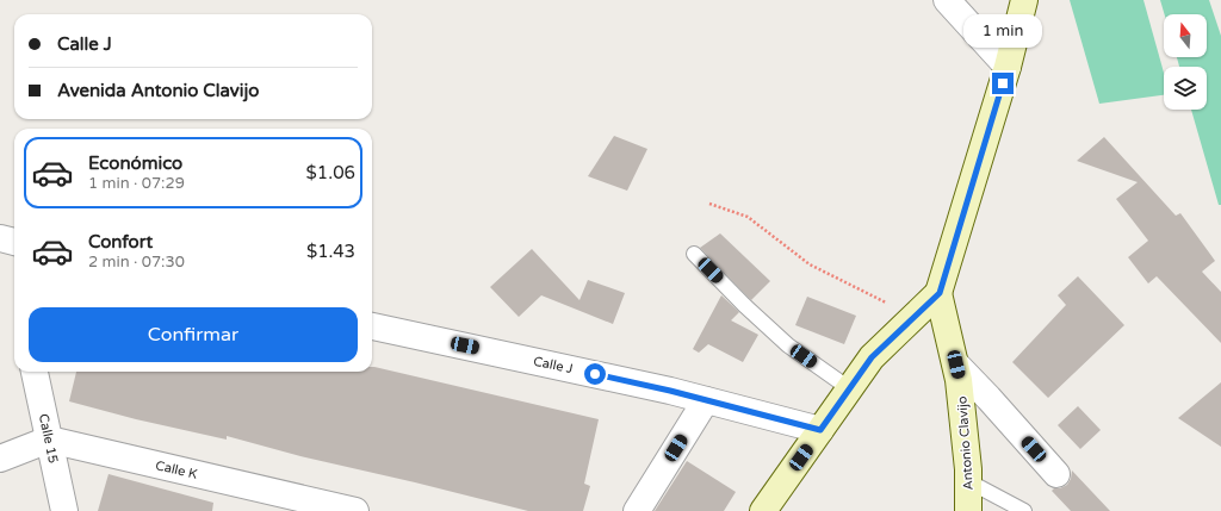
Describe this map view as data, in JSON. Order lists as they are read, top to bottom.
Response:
{
  "streets": {
    "main road": ["Antonio Clavijo"],
    "street": ["Calle J", "Calle 15", "Calle K"]
  },
  "crossings": [
    ["Calle 15", "Calle K"]
  ],
  "north": "top",
  "page": {
    "bubble": "1 min",
    "banner": ["Calle J", "Avenida Antonio Clavijo"],
    "list": [
      {
        "name": "Económico",
        "note": "1 min · 07:29",
        "value": "$1.06"
      },
      {
        "name": "Confort",
        "note": "2 min · 07:30",
        "value": "$1.43"
      }
    ],
    "buttons": "Confirmar"
  }
}
